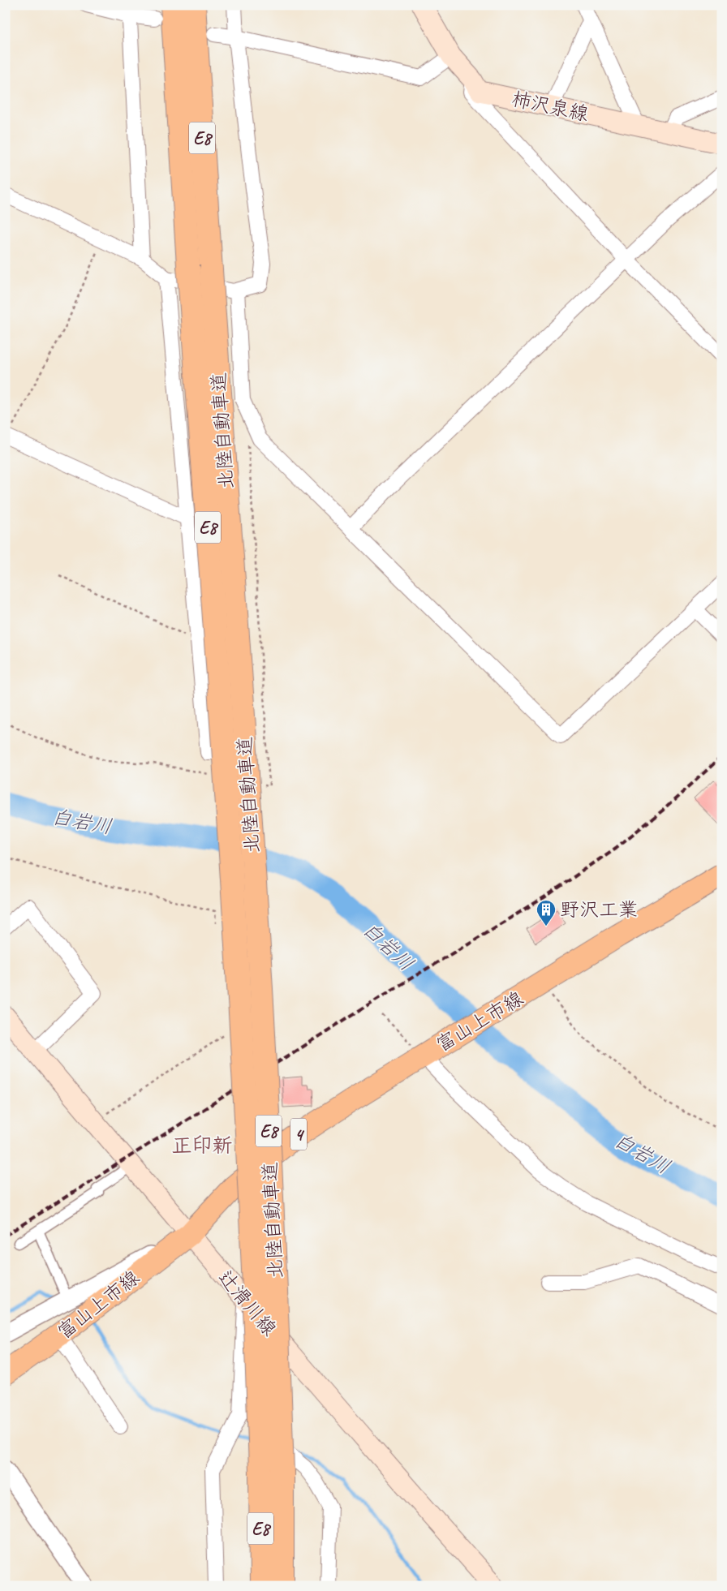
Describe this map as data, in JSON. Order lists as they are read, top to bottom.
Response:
{
  "streets": {
    "main road": [
      "柿沢泉線",
      "E8",
      "北陸自動車道",
      "富山上市線",
      "4",
      "辻滑川線"
    ]
  },
  "crossings": [
    ["富山上市線", "4"],
    ["富山上市線", "辻滑川線"],
    ["4", "辻滑川線"]
  ],
  "districts": ["正印新"],
  "water": ["白岩川"],
  "places": {
    "building": ["野沢工業"]
  }
}
